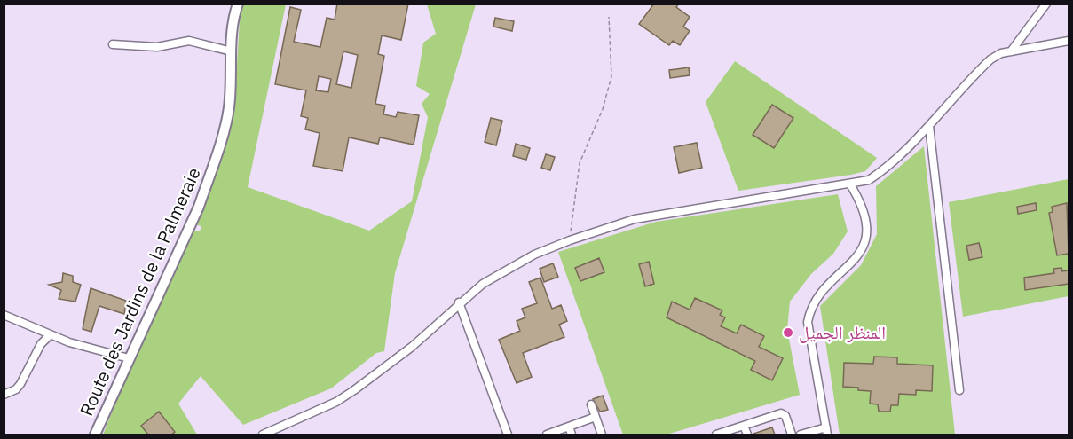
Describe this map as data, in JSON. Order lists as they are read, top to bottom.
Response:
{
  "streets": {
    "street": ["Route des Jardins de la Palmeraie"]
  },
  "places": ["المنظر الجميل"]
}
